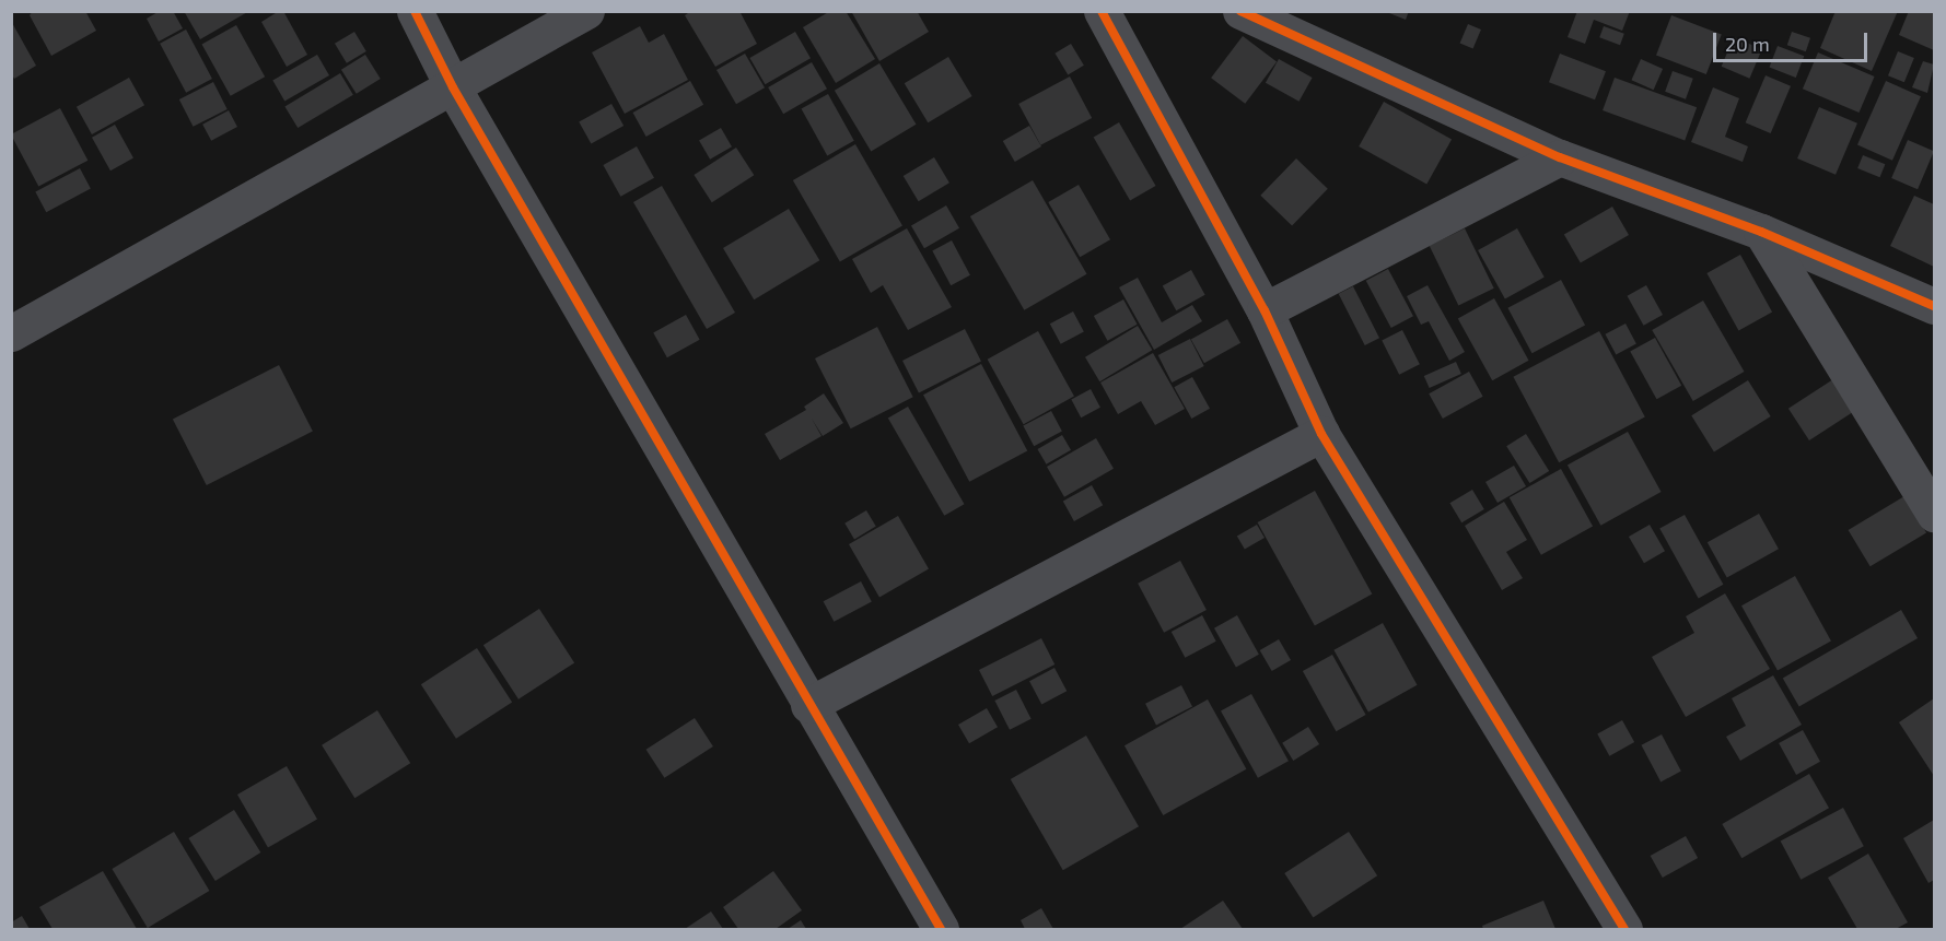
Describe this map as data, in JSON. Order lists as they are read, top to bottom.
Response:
{
  "scale_bar": "20 m"
}
